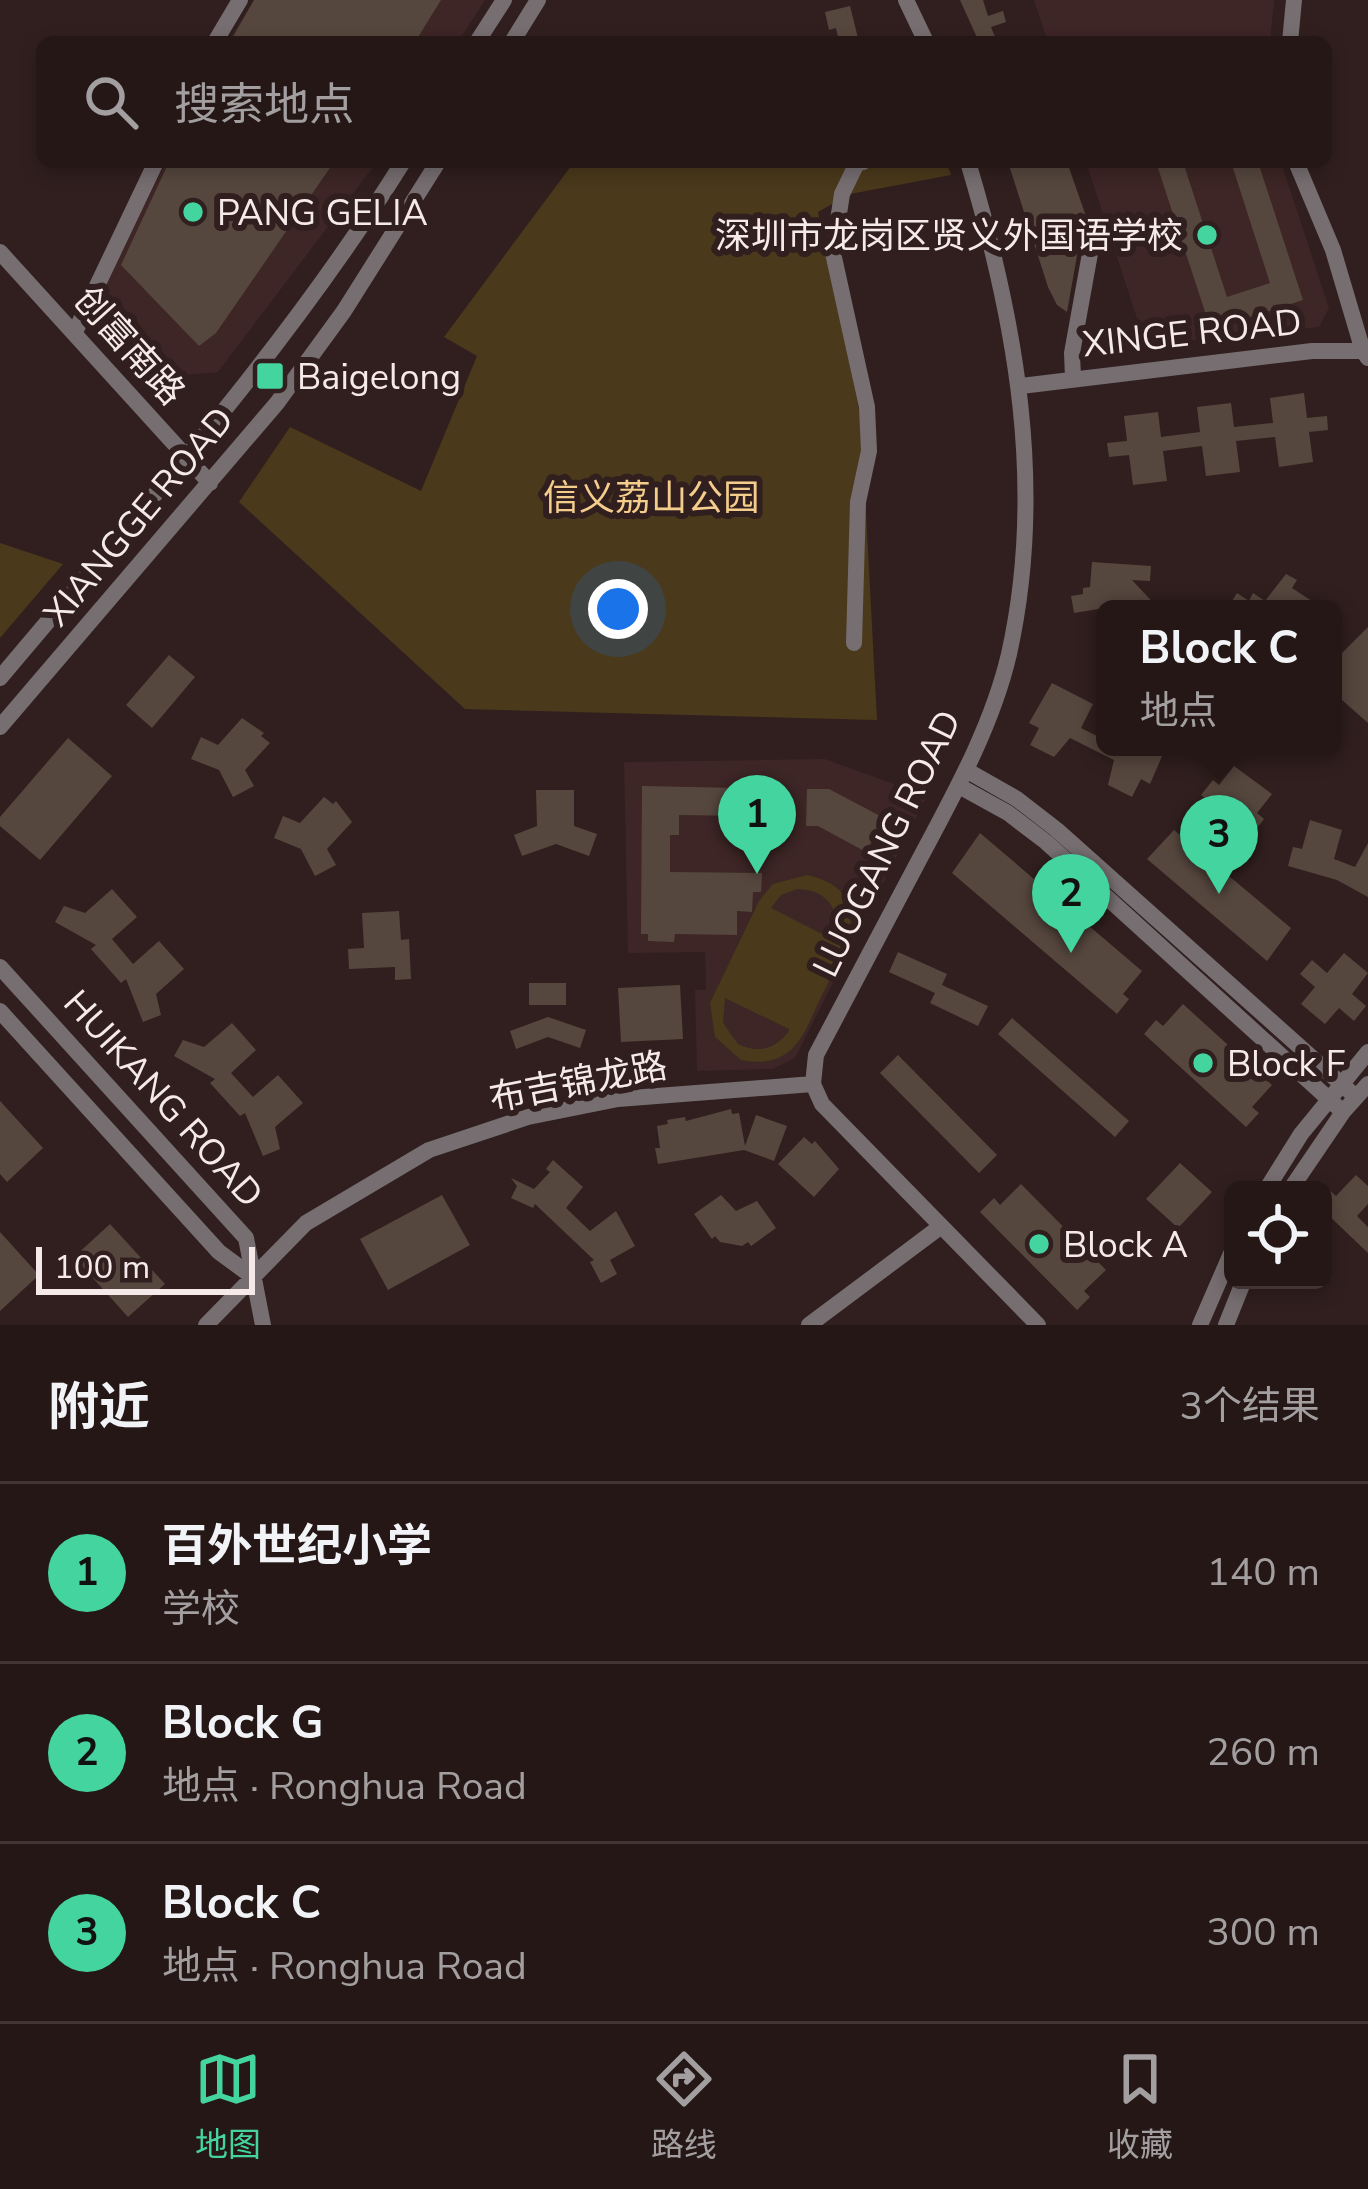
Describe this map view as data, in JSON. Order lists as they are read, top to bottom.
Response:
{
  "streets": {
    "street": [
      "XINGE ROAD",
      "创富南路",
      "XIANGGE ROAD",
      "LUOGANG ROAD",
      "布吉锦龙路",
      "HUIKANG ROAD"
    ]
  },
  "crossings": [
    ["XINGE ROAD", "LUOGANG ROAD"],
    ["创富南路", "XIANGGE ROAD"],
    ["LUOGANG ROAD", "布吉锦龙路"],
    ["布吉锦龙路", "HUIKANG ROAD"]
  ],
  "parks": ["信义荔山公园"],
  "places": {
    "other": [
      "PANG GELIA",
      "深圳市龙岗区贤义外国语学校",
      "Block F",
      "Block A"
    ],
    "transit": ["Baigelong"]
  },
  "scale_bar": "100 m",
  "page": {
    "search": "搜索地点",
    "popup": ["Block C", "地点"],
    "pins": ["1", "3", "2"],
    "scale": "100 m",
    "heading": ["附近", "3个结果"],
    "list": [
      {
        "mark": "1",
        "name": "百外世纪小学",
        "note": "学校",
        "value": "140 m"
      },
      {
        "mark": "2",
        "name": "Block G",
        "note": "地点 · Ronghua Road",
        "value": "260 m"
      },
      {
        "mark": "3",
        "name": "Block C",
        "note": "地点 · Ronghua Road",
        "value": "300 m"
      }
    ],
    "nav": ["地图", "路线", "收藏"]
  }
}
